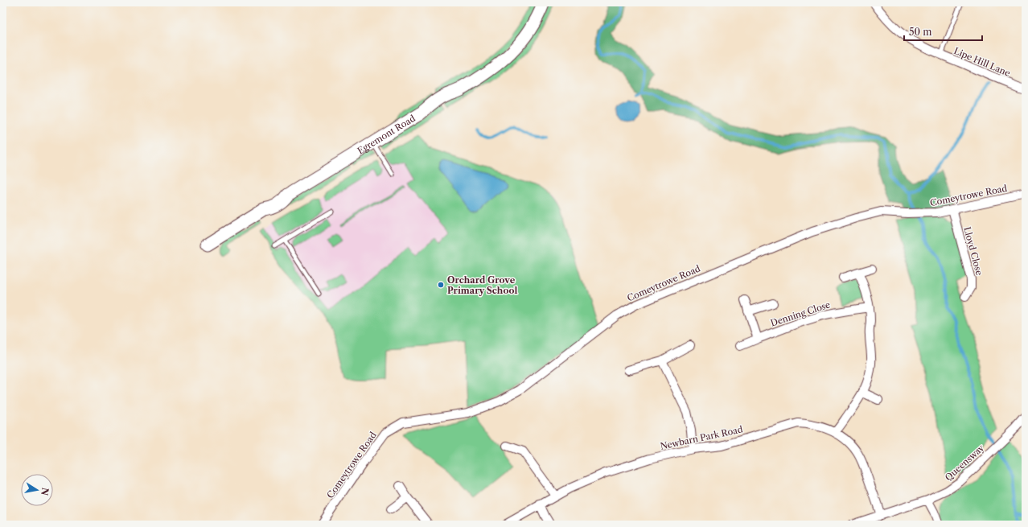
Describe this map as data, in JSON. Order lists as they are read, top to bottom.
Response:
{
  "streets": {
    "street": [
      "Lipe Hill Lane",
      "Egremont Road",
      "Comeytrowe Road",
      "Lloyd Close",
      "Denning Close",
      "Newbarn Park Road",
      "Queensway"
    ]
  },
  "crossings": [
    ["Comeytrowe Road", "Lloyd Close"],
    ["Newbarn Park Road", "Queensway"]
  ],
  "places": ["Orchard Grove Primary School"],
  "scale_bar": "50 m",
  "north": "right"
}
